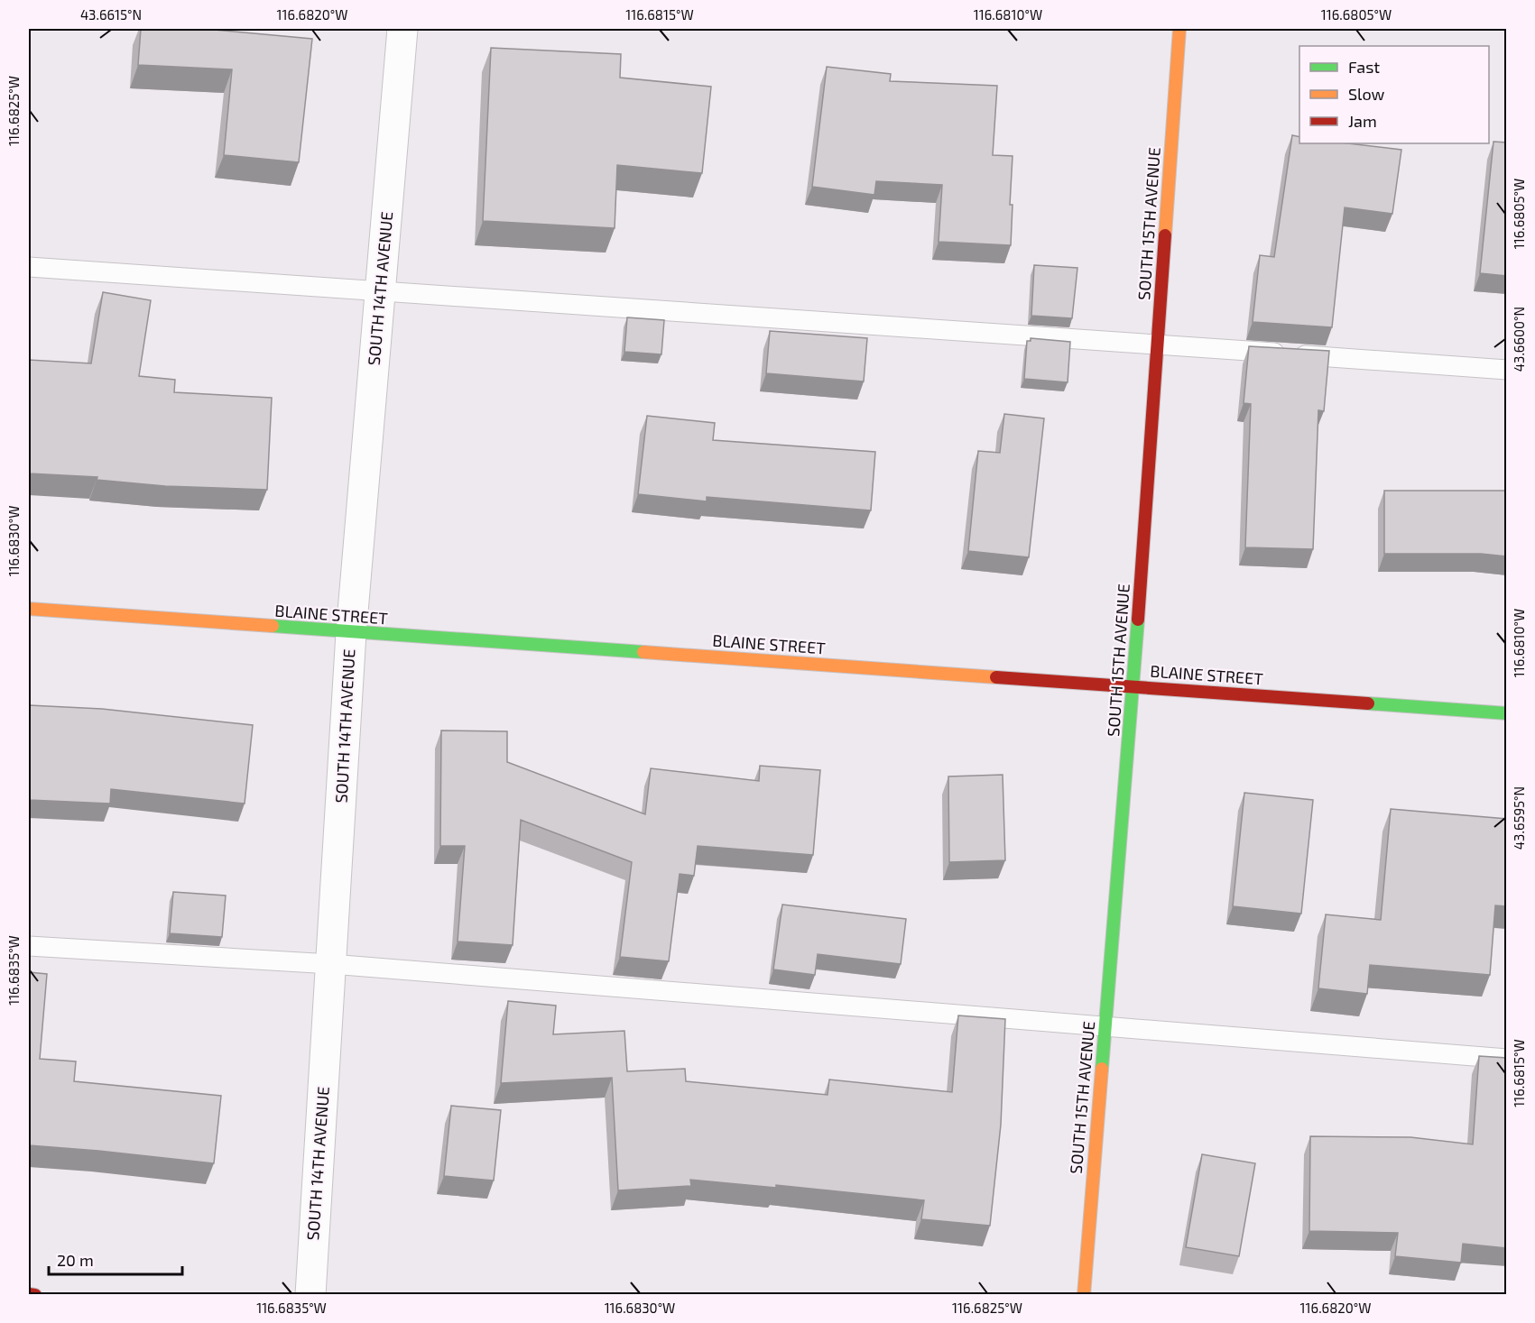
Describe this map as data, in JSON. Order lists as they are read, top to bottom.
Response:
{
  "streets": {
    "main road": ["SOUTH 15TH AVENUE", "BLAINE STREET"],
    "street": ["SOUTH 14TH AVENUE"]
  },
  "crossings": [
    ["SOUTH 15TH AVENUE", "BLAINE STREET"],
    ["SOUTH 14TH AVENUE", "BLAINE STREET"]
  ],
  "legend": ["Fast", "Slow", "Jam"],
  "scale_bar": "20 m",
  "coordinates": [
    "43.6615°N",
    "116.6820°W",
    "116.6815°W",
    "116.6810°W",
    "116.6805°W",
    "116.6825°W",
    "43.6600°N",
    "116.6830°W",
    "43.6595°N",
    "116.6835°W"
  ]
}
